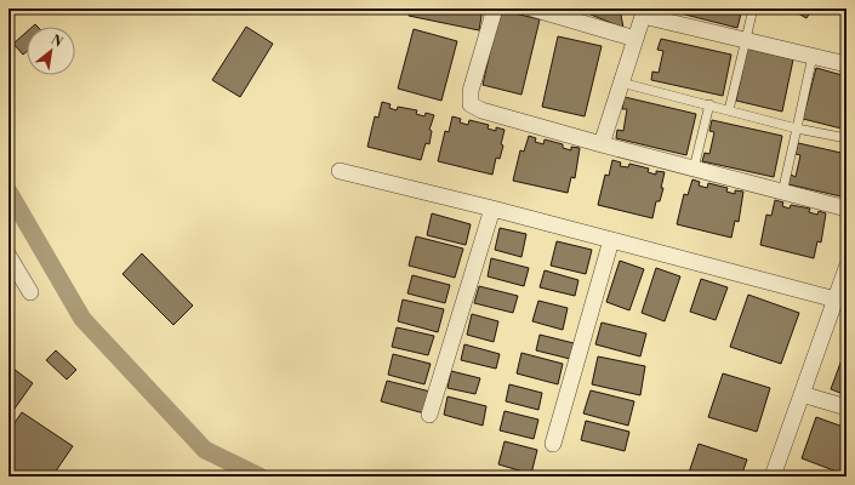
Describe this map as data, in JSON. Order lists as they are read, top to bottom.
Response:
{
  "north": "top right"
}
